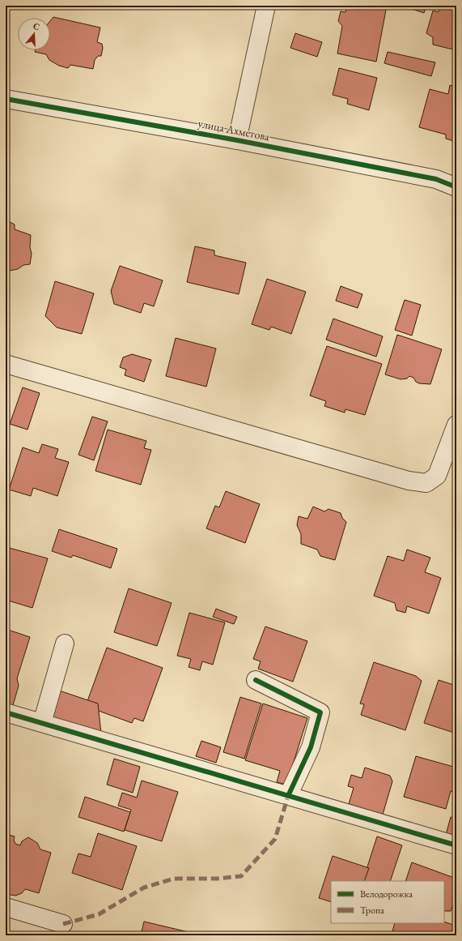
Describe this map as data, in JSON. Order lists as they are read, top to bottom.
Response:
{
  "streets": {
    "street": ["улица Ахметова"]
  },
  "legend": ["Велодорожка", "Тропа"],
  "north": "top"
}
